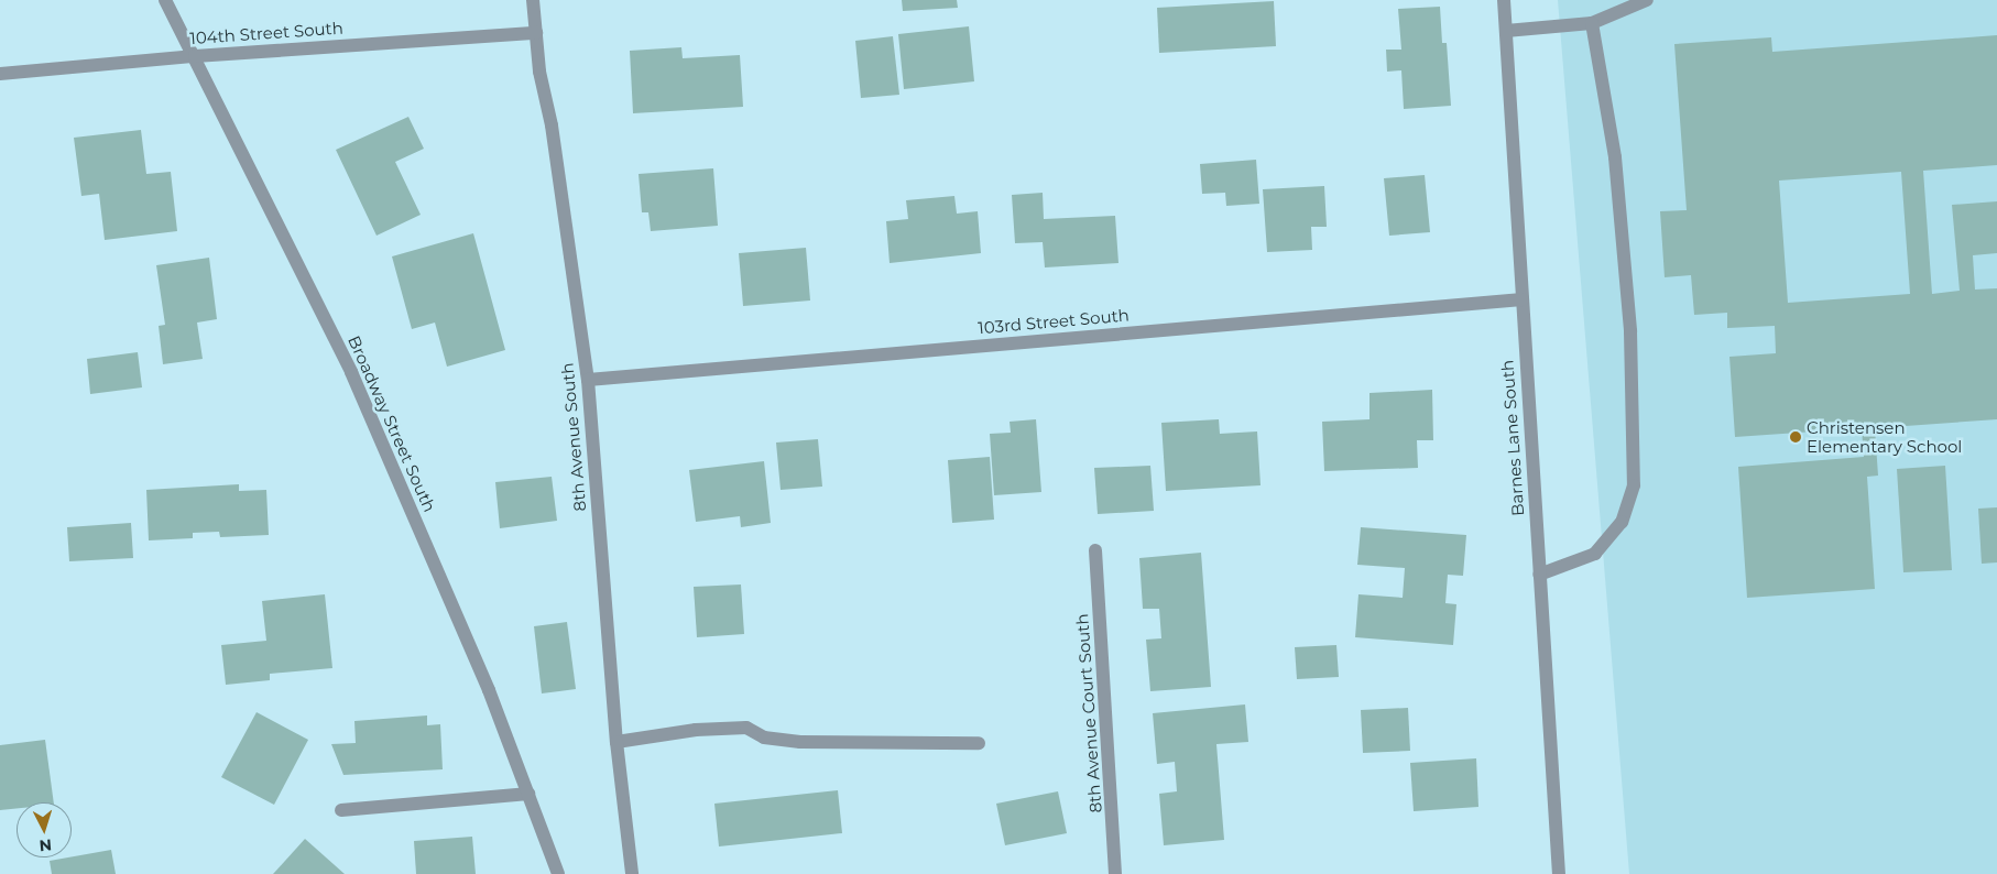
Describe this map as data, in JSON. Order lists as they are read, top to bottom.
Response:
{
  "streets": {
    "street": [
      "104th Street South",
      "103rd Street South",
      "Broadway Street South",
      "8th Avenue South",
      "Barnes Lane South",
      "8th Avenue Court South"
    ]
  },
  "crossings": [
    ["104th Street South", "Broadway Street South"],
    ["104th Street South", "8th Avenue South"],
    ["103rd Street South", "8th Avenue South"],
    ["103rd Street South", "Barnes Lane South"]
  ],
  "places": ["Christensen Elementary School"],
  "north": "bottom"
}
